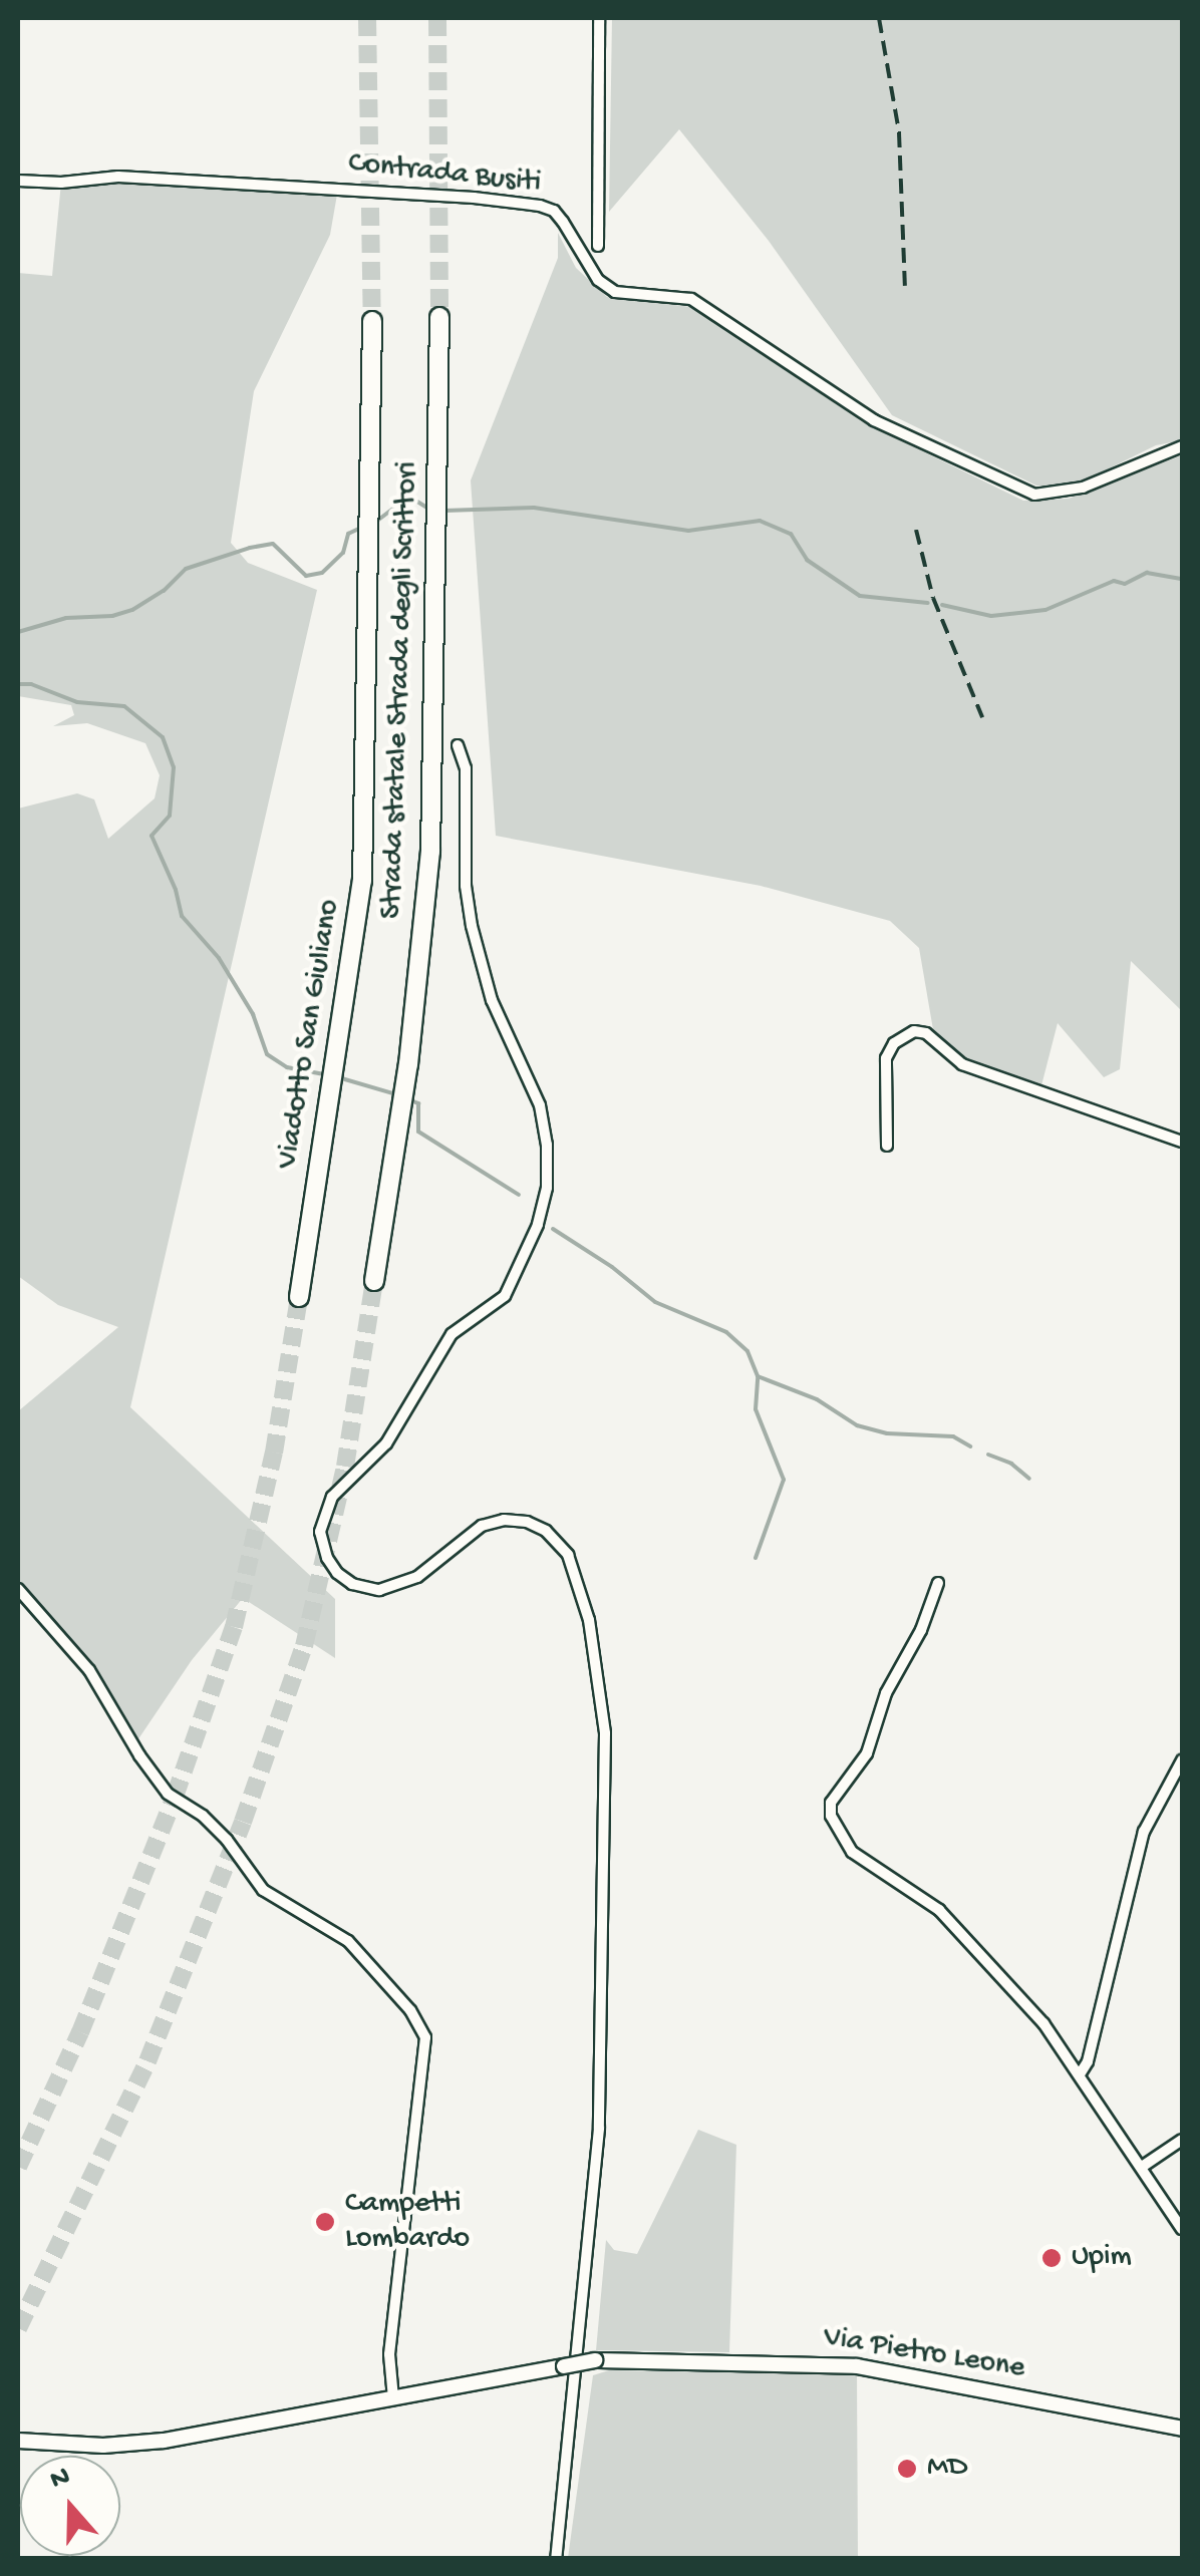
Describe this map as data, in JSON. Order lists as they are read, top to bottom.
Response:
{
  "streets": {
    "highway": ["Strada statale Strada degli Scrittori", "Viadotto San Giuliano"],
    "main road": ["Via Pietro Leone"],
    "street": ["Contrada Busiti"]
  },
  "crossings": [
    ["Strada statale Strada degli Scrittori", "Viadotto San Giuliano"]
  ],
  "places": ["Campetti Lombardo", "Upim", "MD"],
  "north": "top"
}
